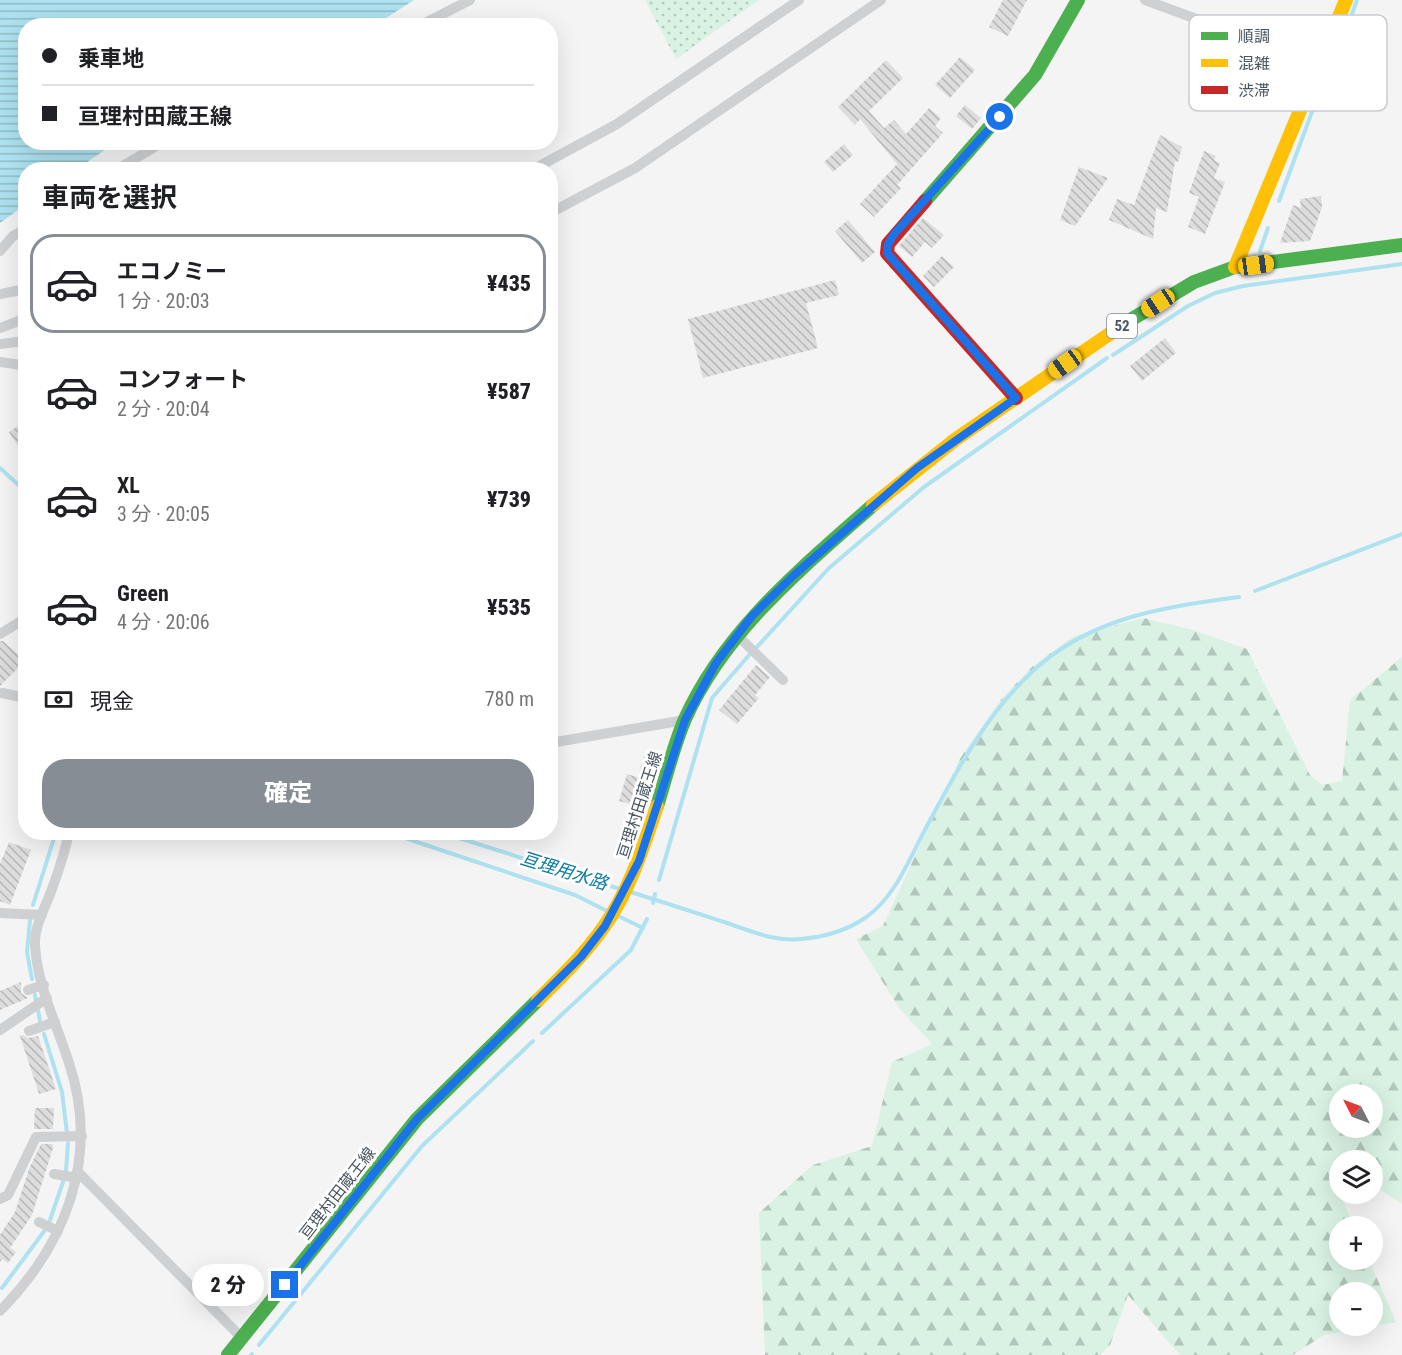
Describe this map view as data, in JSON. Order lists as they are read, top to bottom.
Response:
{
  "streets": {
    "main road": ["52", "亘理村田蔵王線"]
  },
  "water": ["亘理用水路"],
  "legend": ["順調", "混雑", "渋滞"],
  "north": "top left",
  "page": {
    "banner": ["乗車地", "亘理村田蔵王線"],
    "heading": "車両を選択",
    "list": [
      {
        "name": "エコノミー",
        "note": "1 分 · 20:03",
        "value": "¥435"
      },
      {
        "name": "コンフォート",
        "note": "2 分 · 20:04",
        "value": "¥587"
      },
      {
        "name": "XL",
        "note": "3 分 · 20:05",
        "value": "¥739"
      },
      {
        "name": "Green",
        "note": "4 分 · 20:06",
        "value": "¥535"
      }
    ],
    "pay": ["現金", "780 m"],
    "buttons": "確定",
    "map_buttons": ["+", "−"],
    "bubble": "2 分"
  }
}
